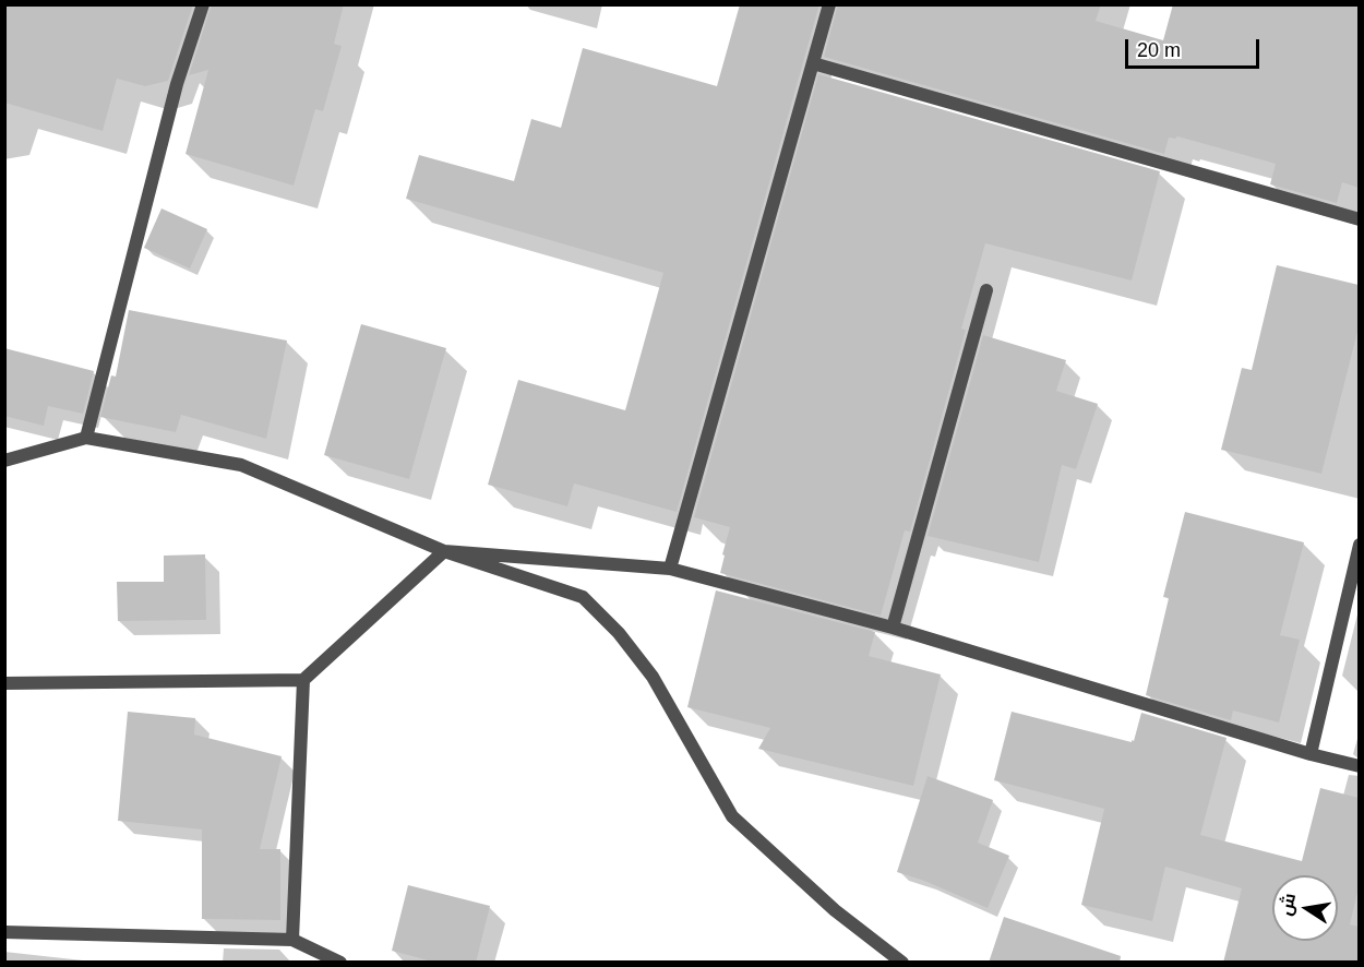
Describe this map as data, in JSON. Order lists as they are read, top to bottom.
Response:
{
  "scale_bar": "20 m",
  "north": "left"
}
